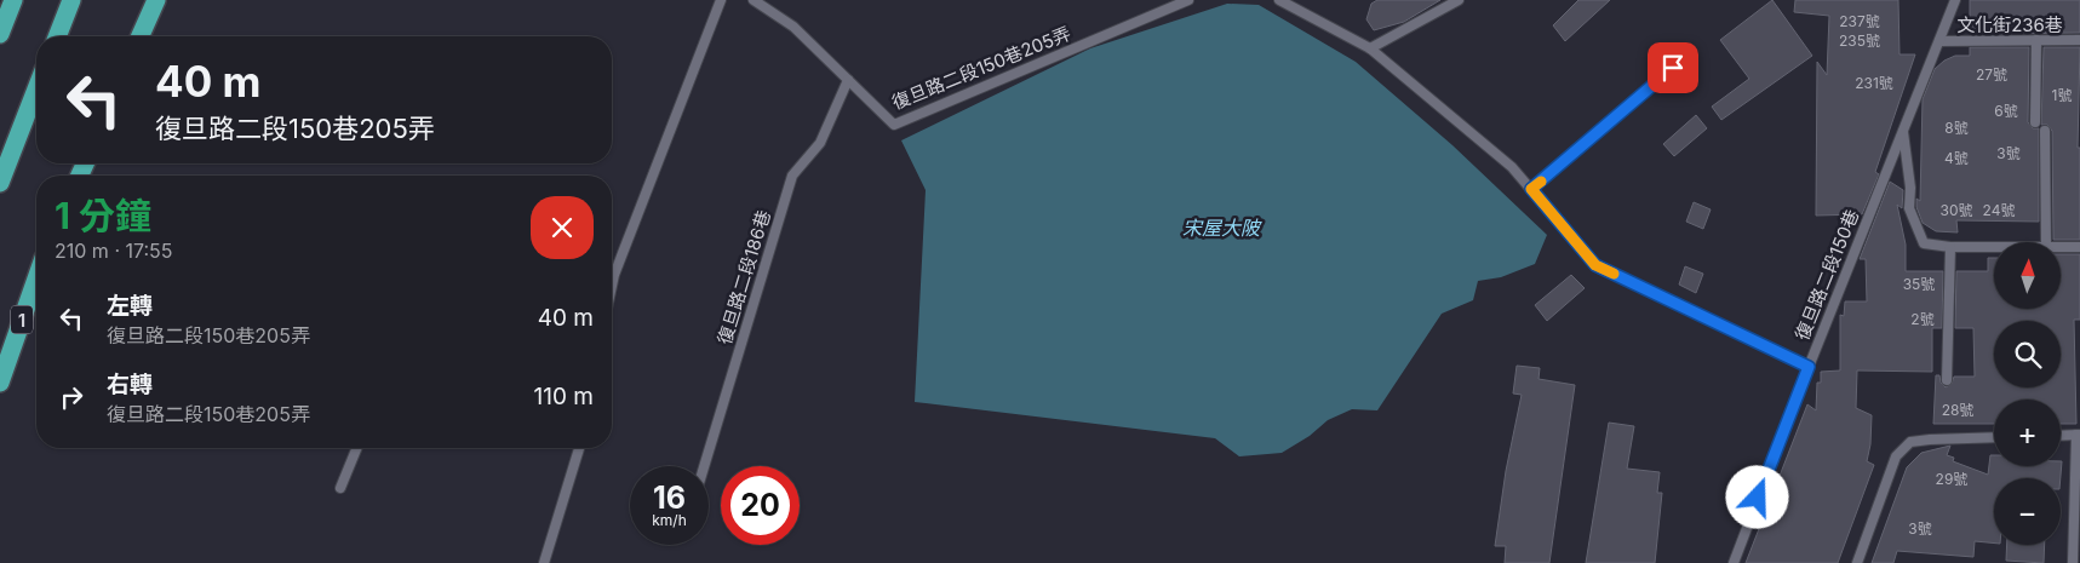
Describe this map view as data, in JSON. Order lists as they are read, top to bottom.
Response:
{
  "streets": {
    "highway": ["1"],
    "lane": [
      "文化街236巷",
      "復旦路二段150巷205弄",
      "復旦路二段150巷",
      "復旦路二段186巷"
    ]
  },
  "crossings": [
    ["文化街236巷", "復旦路二段150巷"],
    ["復旦路二段150巷205弄", "復旦路二段186巷"]
  ],
  "water": ["宋屋大陂"],
  "house_numbers": [
    "237號",
    "235號",
    "27號",
    "231號",
    "1號",
    "6號",
    "8號",
    "3號",
    "4號",
    "30號",
    "24號",
    "35號",
    "2號",
    "28號",
    "29號",
    "3號"
  ],
  "north": "top",
  "page": {
    "turn": ["40 m", "復旦路二段150巷205弄"],
    "heading": ["1 分鐘", "210 m · 17:55"],
    "map_buttons": ["+", "−"],
    "list": [
      {
        "name": "左轉",
        "note": "復旦路二段150巷205弄",
        "value": "40 m"
      },
      {
        "name": "右轉",
        "note": "復旦路二段150巷205弄",
        "value": "110 m"
      }
    ],
    "speed": "16 km/h",
    "limit": "20"
  }
}
